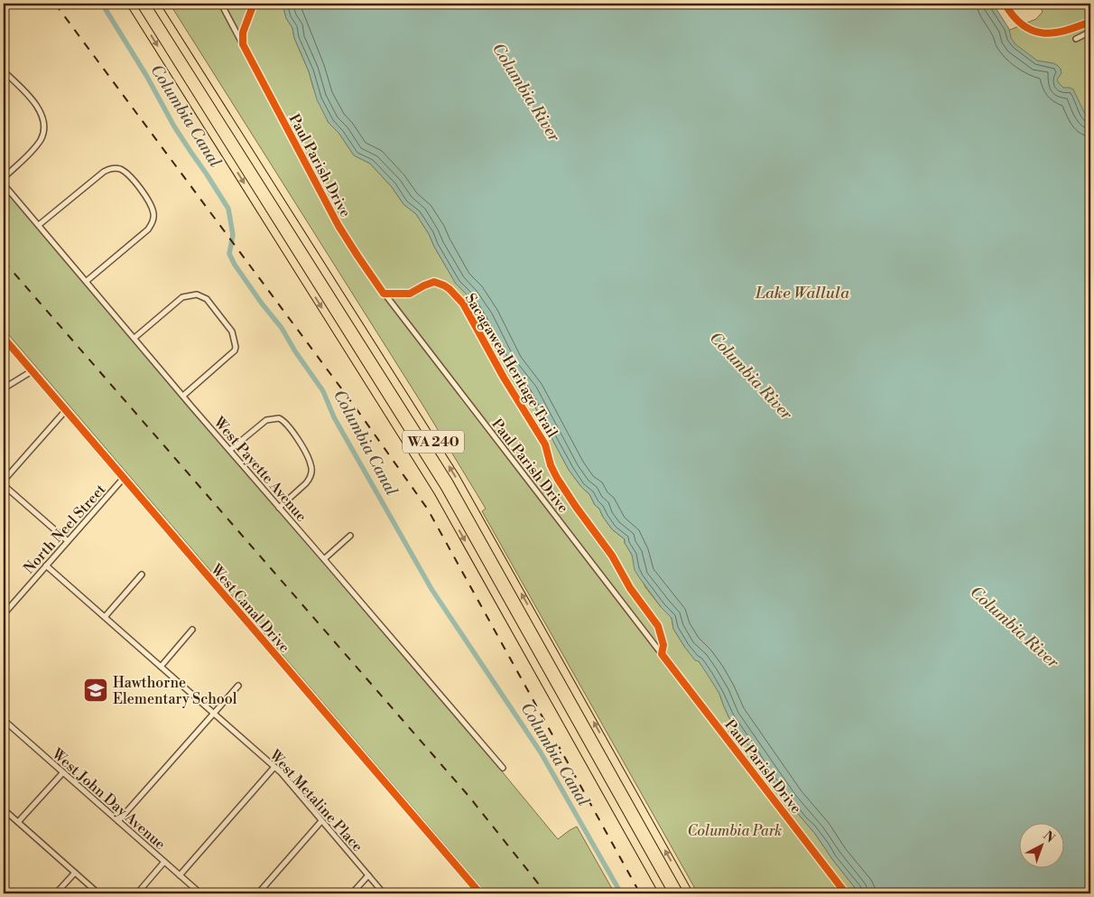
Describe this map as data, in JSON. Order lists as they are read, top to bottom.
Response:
{
  "streets": {
    "highway": ["WA 240"],
    "street": [
      "Paul Parish Drive",
      "West Payette Avenue",
      "North Neel Street",
      "West Canal Drive",
      "West John Day Avenue",
      "West Metaline Place"
    ],
    "cycle path": ["Sacagawea Heritage Trail"]
  },
  "crossings": [
    ["North Neel Street", "West Canal Drive"],
    ["North Neel Street", "West Metaline Place"]
  ],
  "water": ["Columbia River", "Columbia Canal", "Lake Wallula"],
  "parks": ["Columbia Park"],
  "places": {
    "school or university": ["Hawthorne Elementary School"]
  },
  "north": "top right"
}
